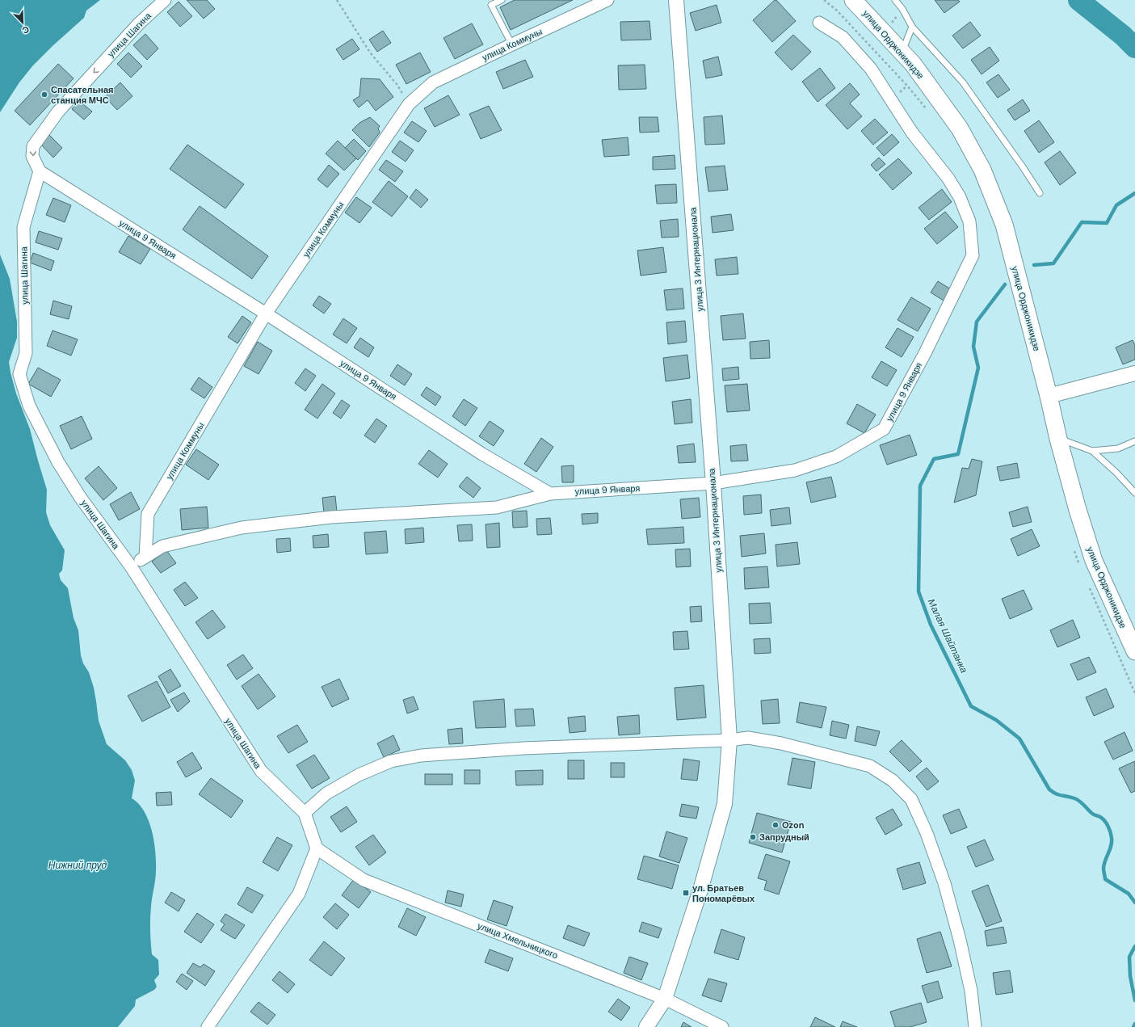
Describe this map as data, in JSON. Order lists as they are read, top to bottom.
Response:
{
  "streets": {
    "main road": ["улица Орджоникидзе"],
    "street": [
      "улица Шагина",
      "улица Коммуны",
      "улица 9 Января",
      "улица 3 Интернационала",
      "улица Хмельницкого"
    ]
  },
  "crossings": [
    ["улица Шагина", "улица 9 Января"],
    ["улица Шагина", "улица Хмельницкого"],
    ["улица Коммуны", "улица 9 Января"],
    ["улица 9 Января", "улица 3 Интернационала"],
    ["улица 3 Интернационала", "улица Хмельницкого"]
  ],
  "water": ["Малая Шайтанка", "Нижний пруд"],
  "places": {
    "other": ["Спасательная станция МЧС", "Ozon", "Запрудный"],
    "transit": ["ул. Братьев Пономарёвых"]
  },
  "north": "bottom right"
}
